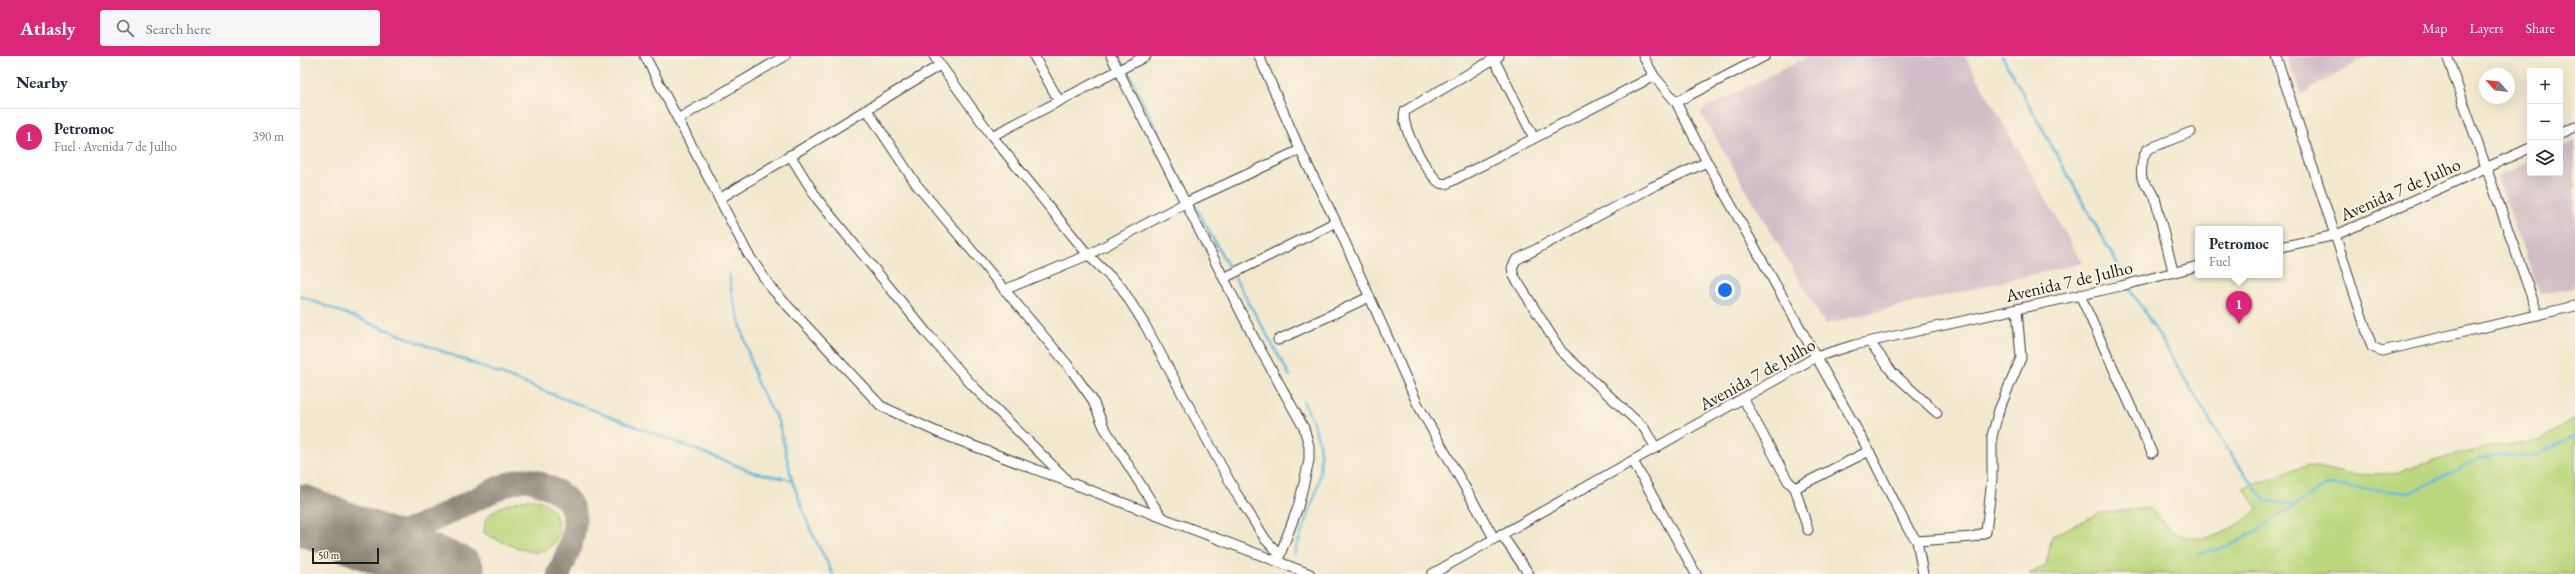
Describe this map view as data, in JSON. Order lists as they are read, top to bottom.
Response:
{
  "streets": {
    "street": ["Avenida 7 de Julho"]
  },
  "scale_bar": "50 m",
  "north": "top left",
  "page": {
    "header": "Atlasly",
    "search": "Search here",
    "nav": ["Map", "Layers", "Share"],
    "heading": "Nearby",
    "map_buttons": ["+", "−"],
    "list": [
      {
        "mark": "1",
        "name": "Petromoc",
        "note": "Fuel · Avenida 7 de Julho",
        "value": "390 m"
      }
    ],
    "popup": ["Petromoc", "Fuel"],
    "pins": "1",
    "scale": "50 m"
  }
}
